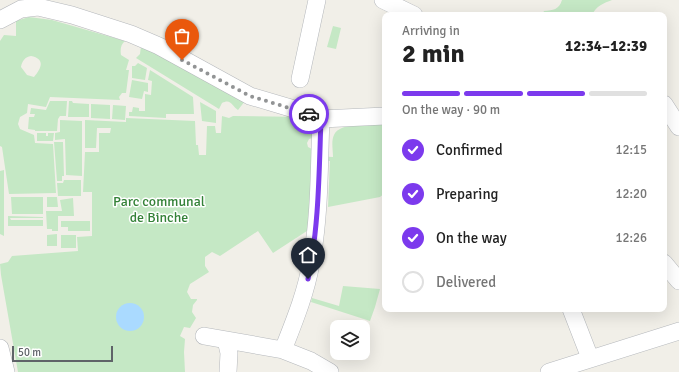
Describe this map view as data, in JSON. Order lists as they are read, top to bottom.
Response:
{
  "parks": ["Parc communal de Binche"],
  "scale_bar": "50 m",
  "page": {
    "heading": ["2 min", "Arriving in", "12:34–12:39"],
    "bar": "On the way · 90 m",
    "list": [
      ["Confirmed", "12:15"],
      ["Preparing", "12:20"],
      ["On the way", "12:26"],
      "Delivered"
    ],
    "scale": "50 m"
  }
}
